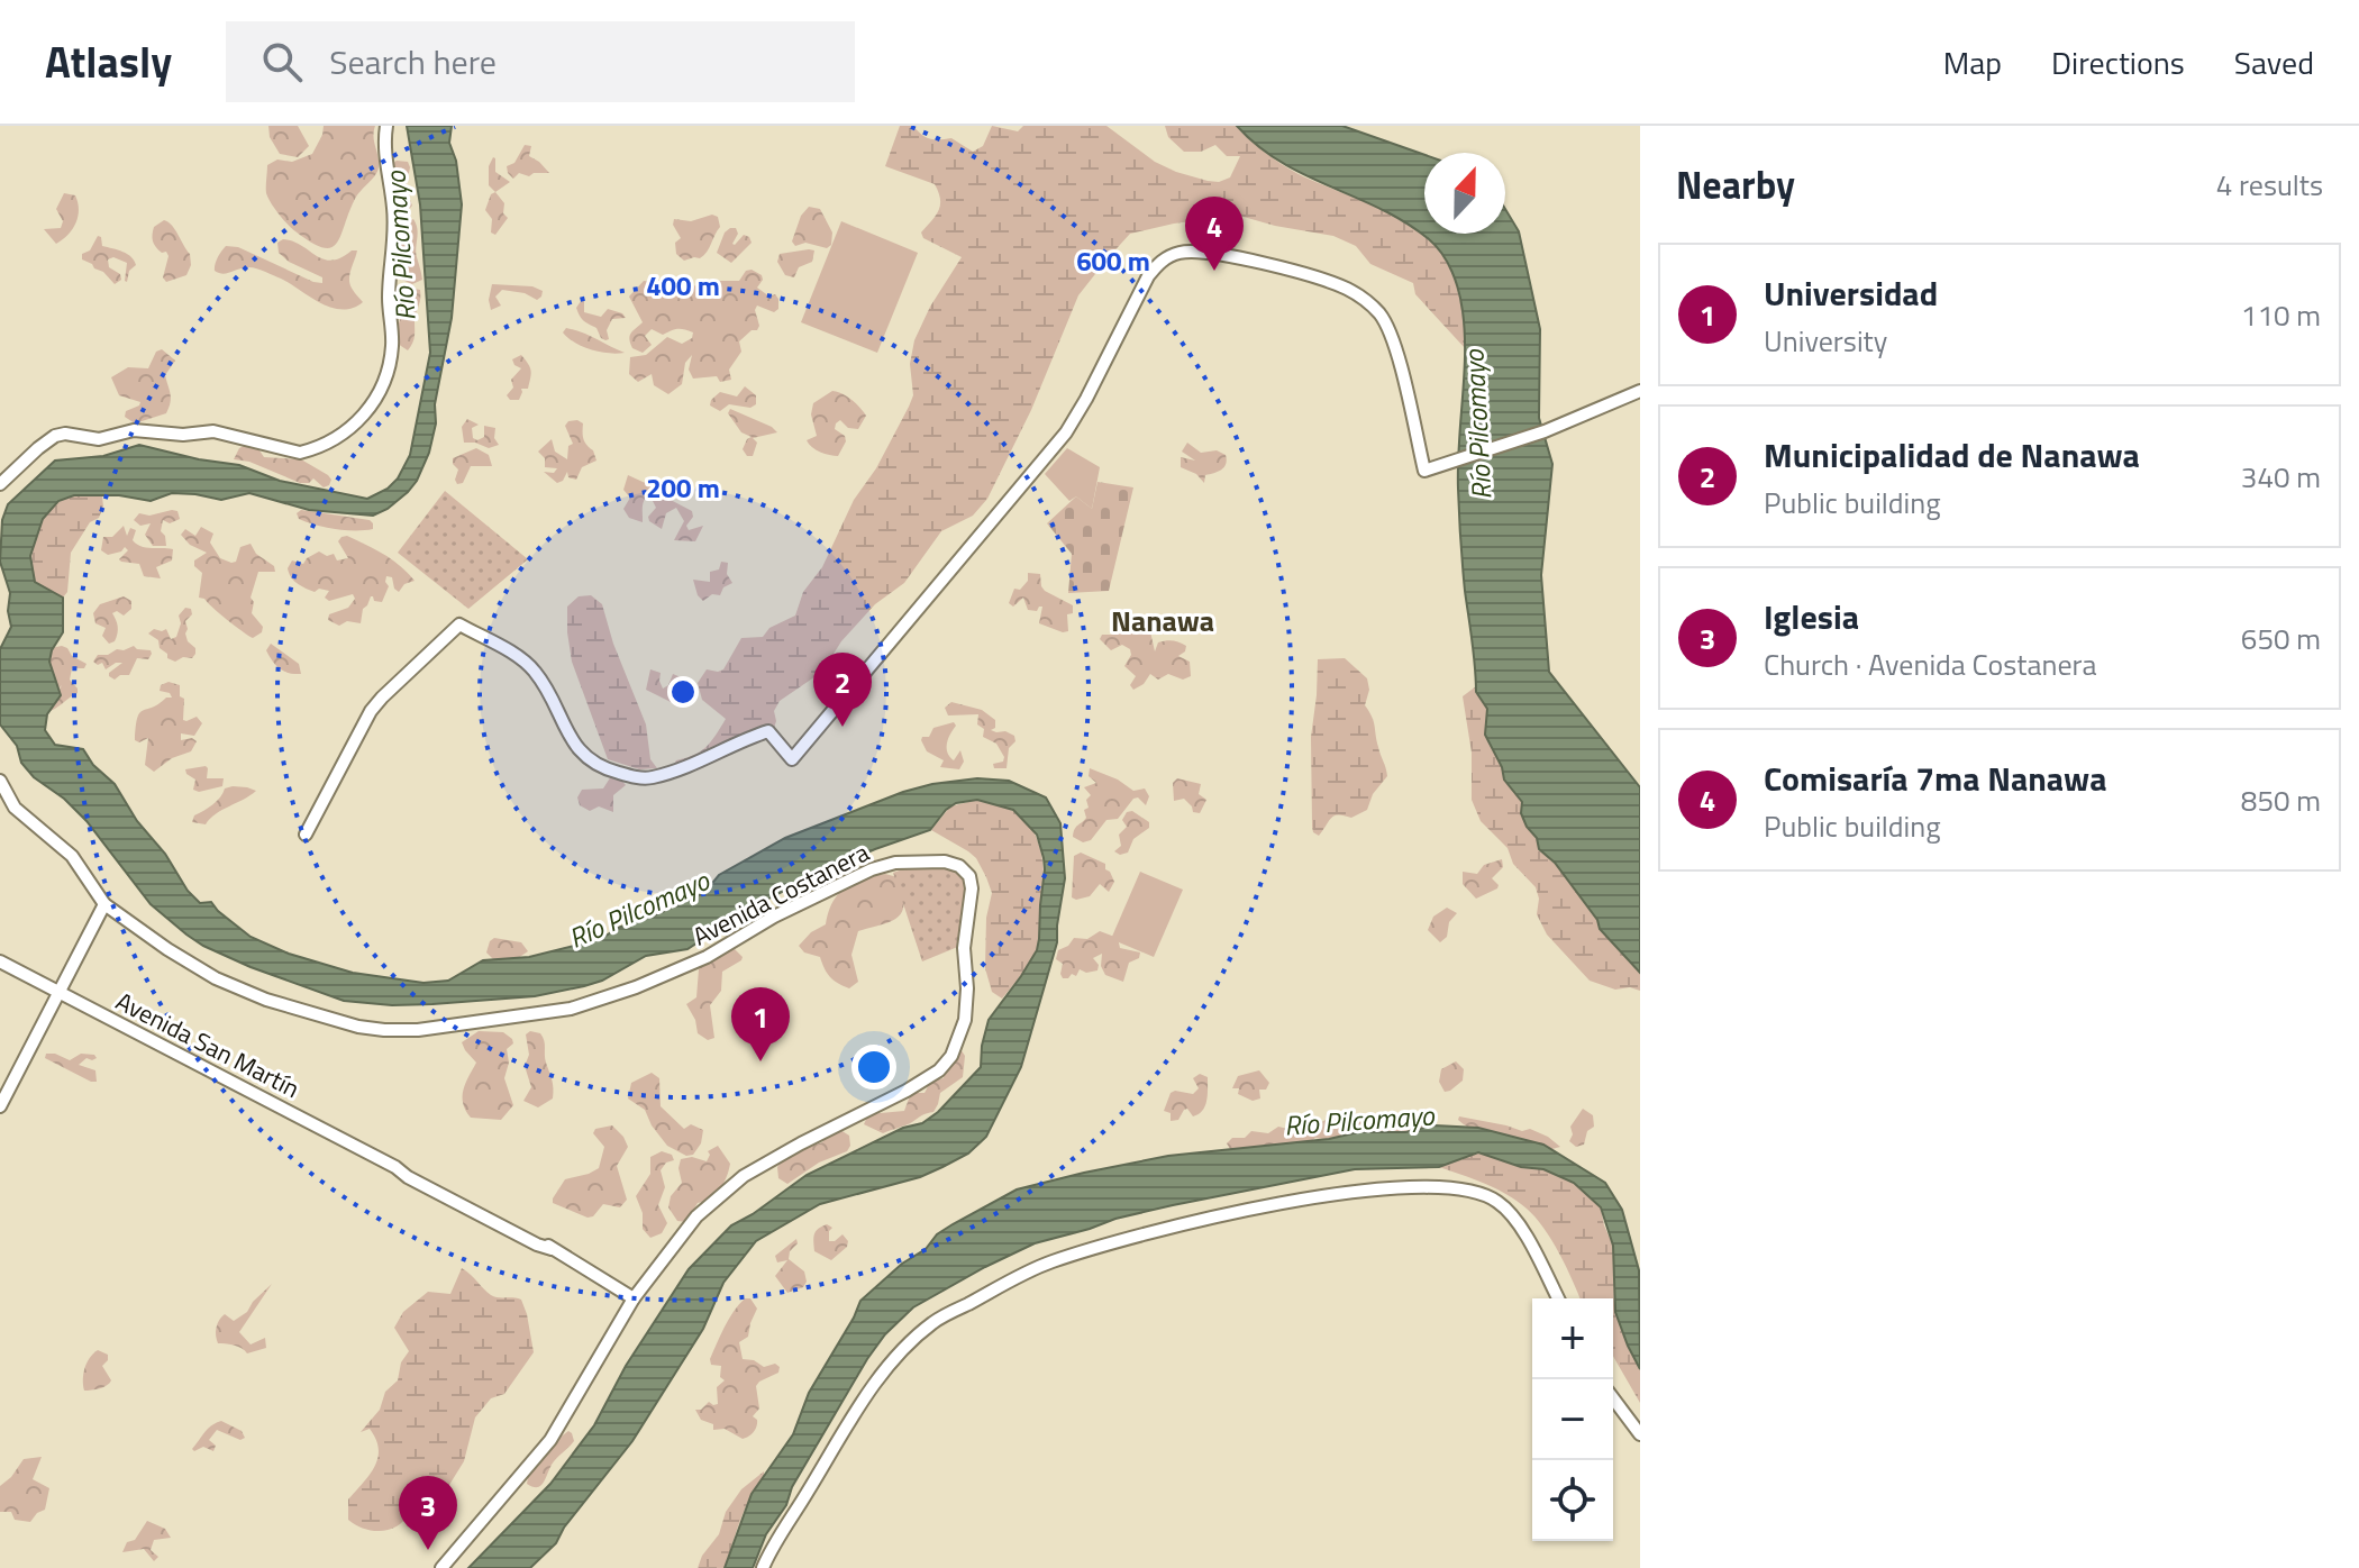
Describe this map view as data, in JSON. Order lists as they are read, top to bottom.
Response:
{
  "streets": {
    "street": ["Avenida Costanera", "Avenida San Martín"]
  },
  "crossings": [
    ["Avenida Costanera", "Avenida San Martín"]
  ],
  "districts": ["Nanawa"],
  "water": ["Río Pilcomayo"],
  "north": "top",
  "page": {
    "header": "Atlasly",
    "search": "Search here",
    "nav": ["Map", "Directions", "Saved"],
    "heading": ["Nearby", "4 results"],
    "pins": [
      "4",
      "2",
      "1",
      "3"
    ],
    "list": [
      {
        "mark": "1",
        "name": "Universidad",
        "note": "University",
        "value": "110 m"
      },
      {
        "mark": "2",
        "name": "Municipalidad de Nanawa",
        "note": "Public building",
        "value": "340 m"
      },
      {
        "mark": "3",
        "name": "Iglesia",
        "note": "Church · Avenida Costanera",
        "value": "650 m"
      },
      {
        "mark": "4",
        "name": "Comisaría 7ma Nanawa",
        "note": "Public building",
        "value": "850 m"
      }
    ],
    "map_buttons": ["+", "−"]
  },
  "rings": ["600 m", "400 m", "200 m"]
}
